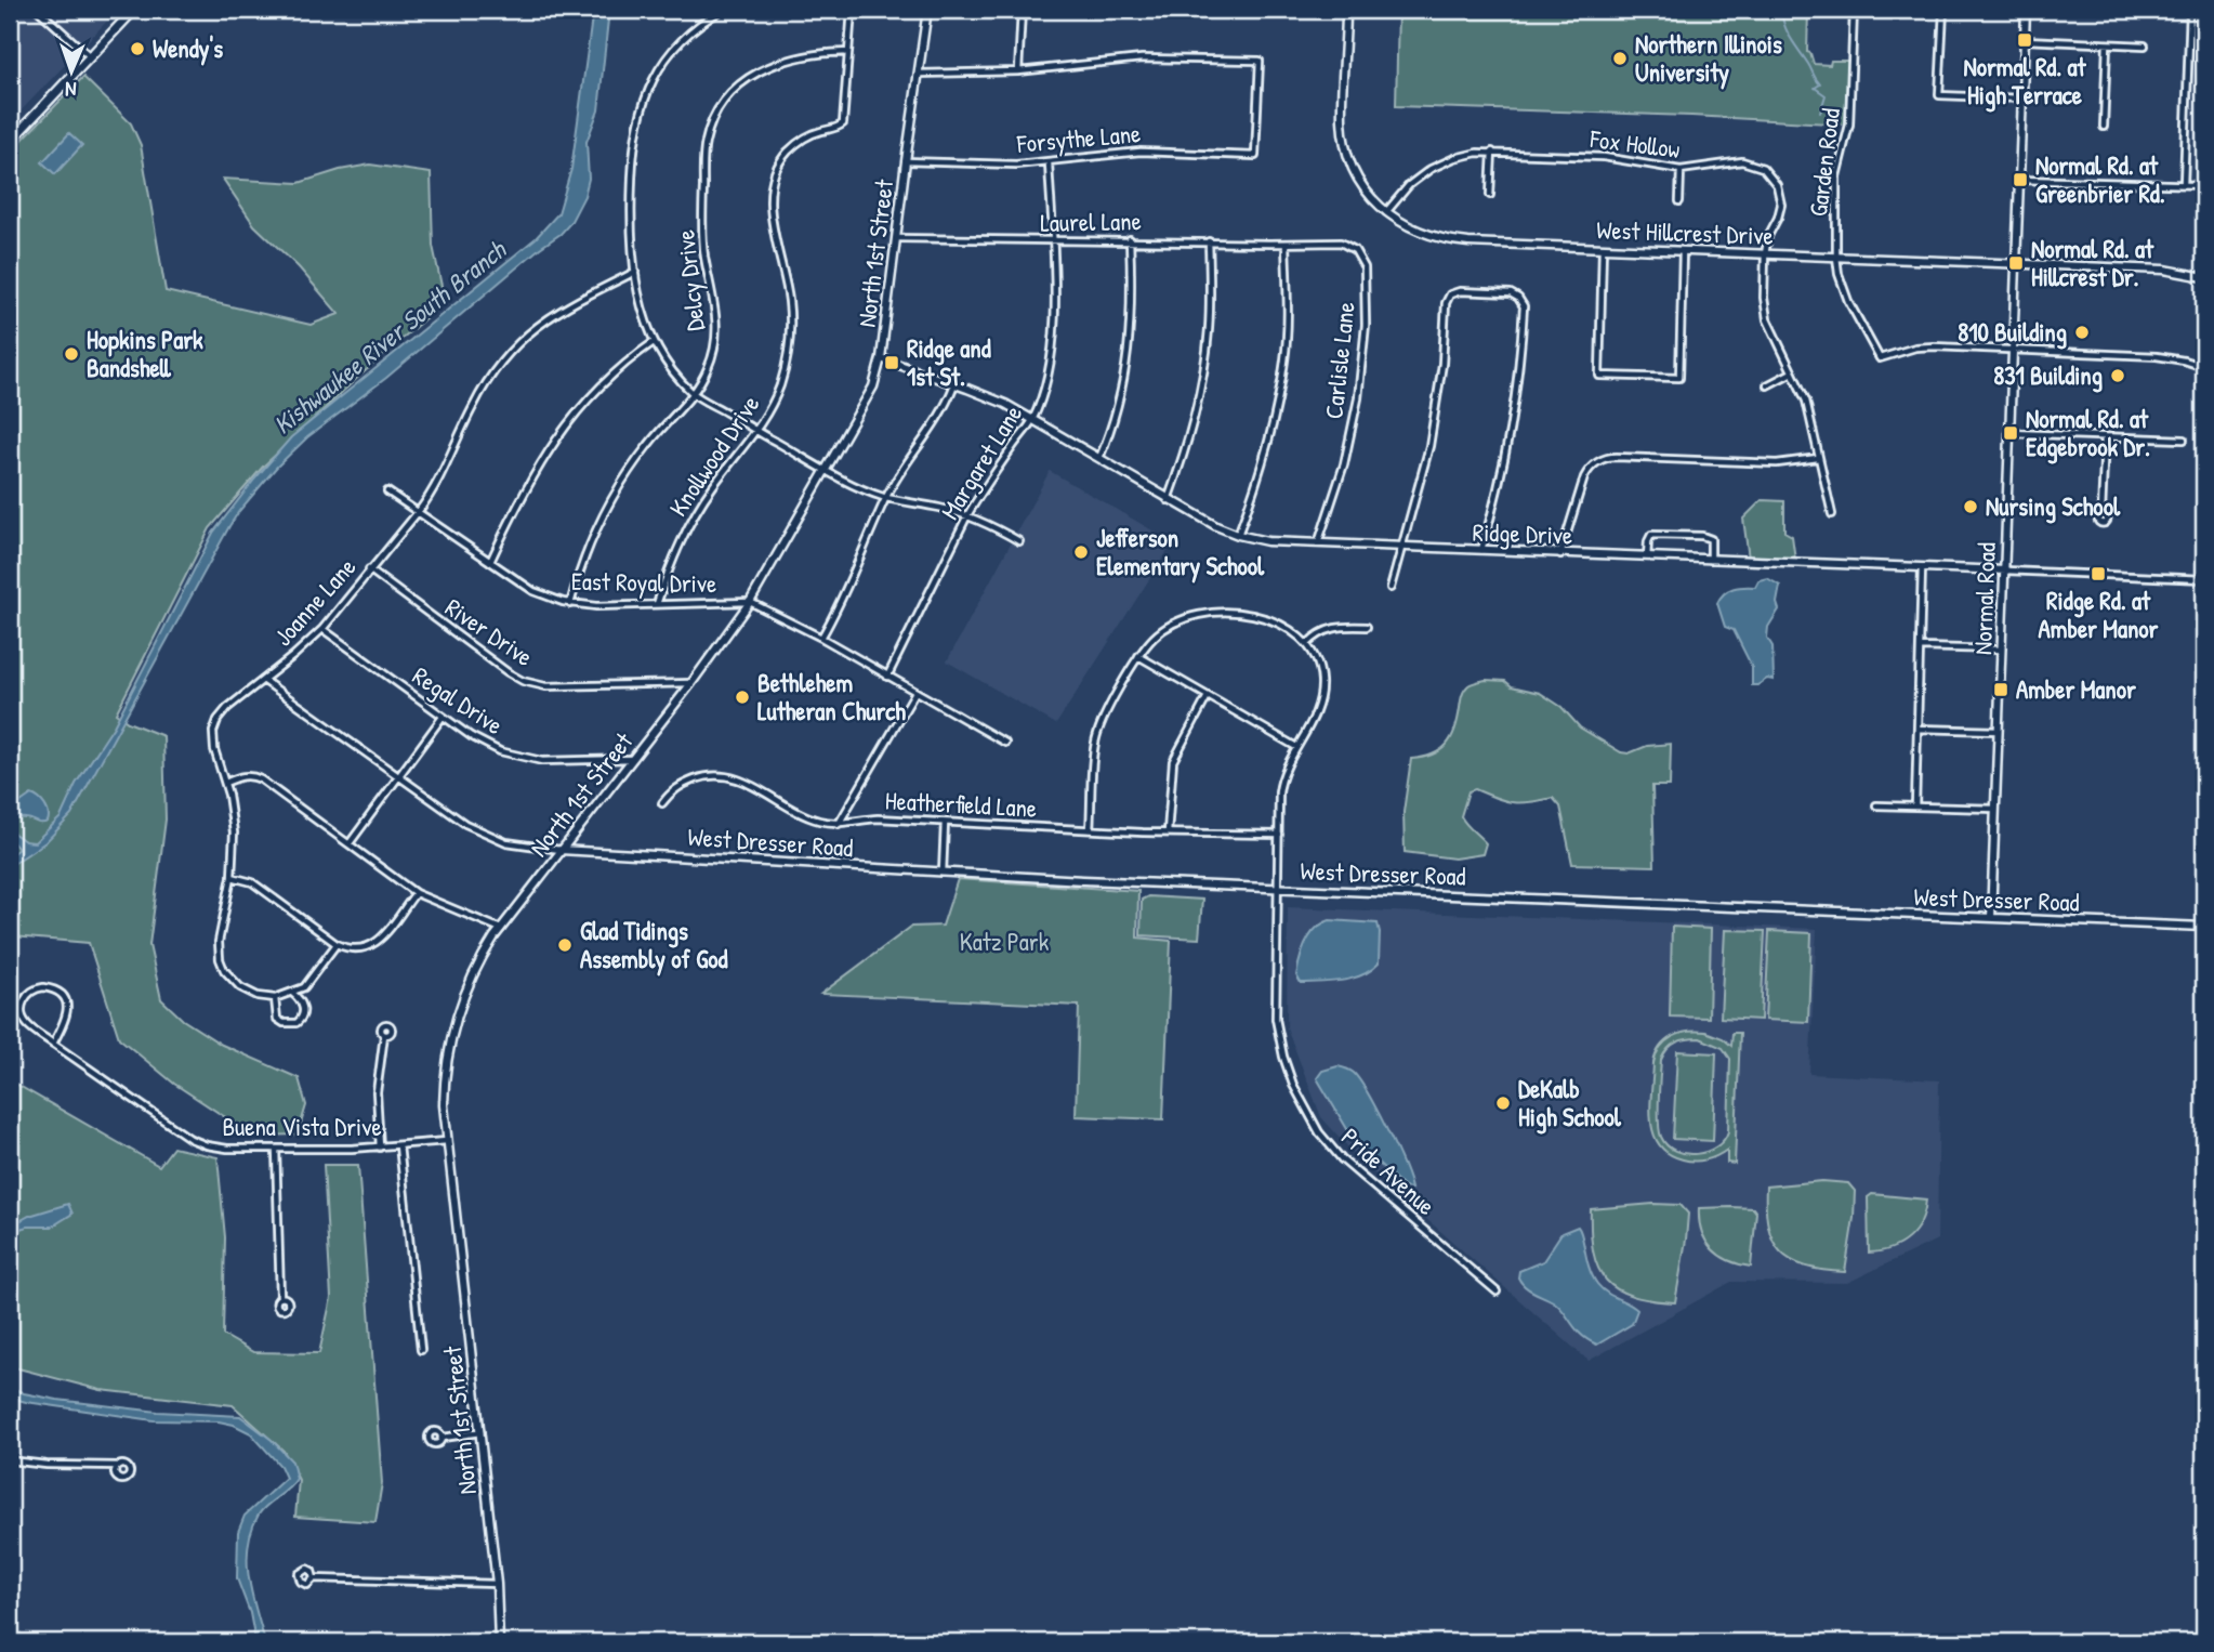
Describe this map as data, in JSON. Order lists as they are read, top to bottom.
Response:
{
  "streets": {
    "street": [
      "Forsythe Lane",
      "Fox Hollow",
      "Garden Road",
      "Laurel Lane",
      "West Hillcrest Drive",
      "North 1st Street",
      "Delcy Drive",
      "Carlisle Lane",
      "Knollwood Drive",
      "Margaret Lane",
      "Ridge Drive",
      "East Royal Drive",
      "Normal Road",
      "Joanne Lane",
      "River Drive",
      "Regal Drive",
      "Heatherfield Lane",
      "West Dresser Road",
      "Buena Vista Drive",
      "Pride Avenue"
    ]
  },
  "crossings": [
    ["Forsythe Lane", "North 1st Street"],
    ["Forsythe Lane", "Margaret Lane"],
    ["Fox Hollow", "West Hillcrest Drive"],
    ["Garden Road", "West Hillcrest Drive"],
    ["Garden Road", "Normal Road"],
    ["Laurel Lane", "North 1st Street"],
    ["Laurel Lane", "Carlisle Lane"],
    ["Laurel Lane", "Margaret Lane"],
    ["West Hillcrest Drive", "Normal Road"],
    ["North 1st Street", "Ridge Drive"],
    ["North 1st Street", "East Royal Drive"],
    ["North 1st Street", "River Drive"],
    ["North 1st Street", "Regal Drive"],
    ["North 1st Street", "West Dresser Road"],
    ["North 1st Street", "Buena Vista Drive"],
    ["Delcy Drive", "Knollwood Drive"],
    ["Delcy Drive", "East Royal Drive"],
    ["Carlisle Lane", "Ridge Drive"],
    ["Knollwood Drive", "East Royal Drive"],
    ["Margaret Lane", "Ridge Drive"],
    ["Ridge Drive", "Normal Road"],
    ["East Royal Drive", "Joanne Lane"],
    ["Normal Road", "West Dresser Road"],
    ["Joanne Lane", "River Drive"],
    ["Joanne Lane", "Regal Drive"],
    ["Heatherfield Lane", "Pride Avenue"],
    ["West Dresser Road", "Pride Avenue"]
  ],
  "water": ["Kishwaukee River South Branch"],
  "parks": ["Katz Park"],
  "places": {
    "transit": [
      "Normal Rd. at High Terrace",
      "Normal Rd. at Greenbrier Rd.",
      "Normal Rd. at Hillcrest Dr.",
      "Ridge and 1st St.",
      "Normal Rd. at Edgebrook Dr.",
      "Ridge Rd. at Amber Manor",
      "Amber Manor"
    ],
    "other": [
      "Wendy's",
      "Northern Illinois University",
      "810 Building",
      "Hopkins Park Bandshell",
      "831 Building",
      "Nursing School",
      "Jefferson Elementary School",
      "Bethlehem Lutheran Church",
      "Glad Tidings Assembly of God",
      "DeKalb High School"
    ]
  },
  "north": "bottom"
}
